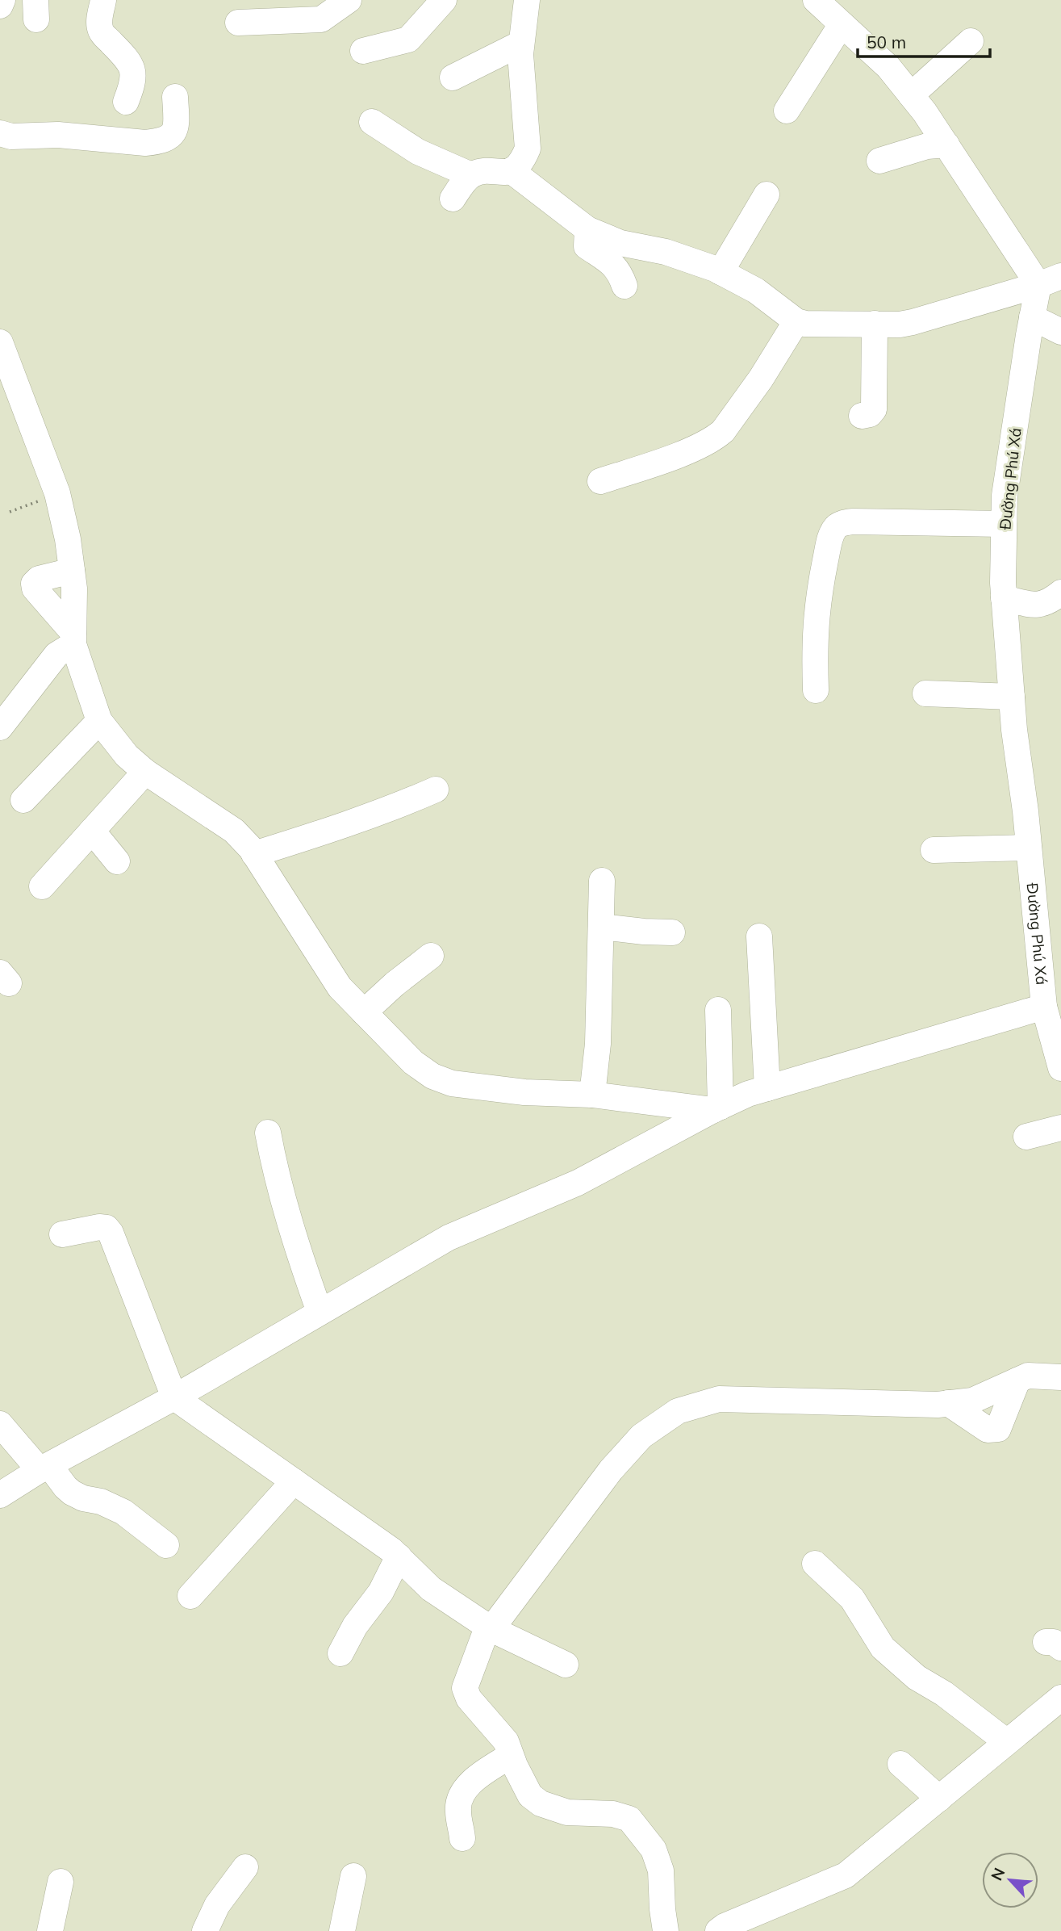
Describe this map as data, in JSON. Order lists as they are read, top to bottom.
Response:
{
  "streets": {
    "street": ["Đường Phú Xá"]
  },
  "scale_bar": "50 m",
  "north": "top left"
}
